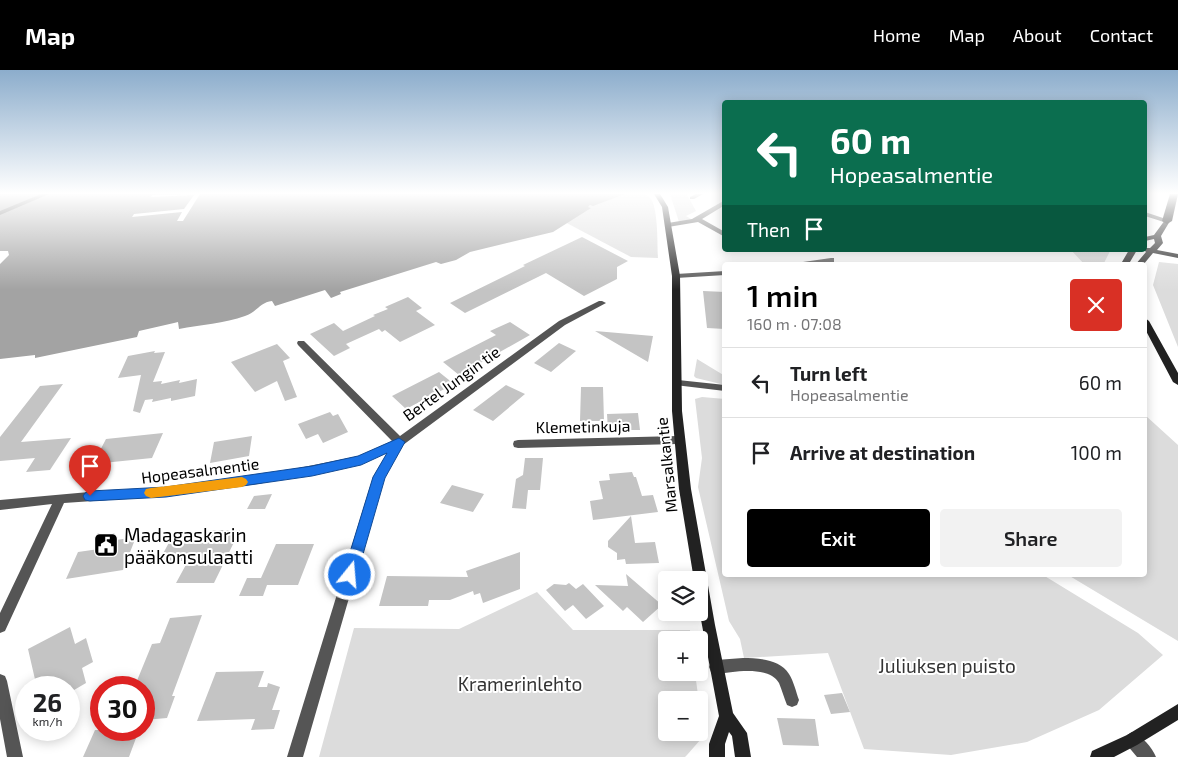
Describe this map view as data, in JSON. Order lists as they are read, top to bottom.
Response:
{
  "streets": {
    "street": [
      "Bertel Jungin tie",
      "Klemetinkuja",
      "Marsalkantie",
      "Hopeasalmentie"
    ]
  },
  "crossings": [
    ["Bertel Jungin tie", "Hopeasalmentie"],
    ["Klemetinkuja", "Marsalkantie"]
  ],
  "parks": ["Juliuksen puisto", "Kramerinlehto"],
  "places": {
    "public building": ["Madagaskarin pääkonsulaatti"]
  },
  "page": {
    "header": "Map",
    "nav": [
      "Home",
      "Map",
      "About",
      "Contact"
    ],
    "turn": ["60 m", "Hopeasalmentie"],
    "then": "Then",
    "heading": ["1 min", "160 m · 07:08"],
    "list": [
      {
        "name": "Turn left",
        "note": "Hopeasalmentie",
        "value": "60 m"
      },
      {
        "name": "Arrive at destination",
        "value": "100 m"
      }
    ],
    "buttons": ["Exit", "Share"],
    "map_buttons": ["+", "−"],
    "speed": "26 km/h",
    "limit": "30"
  }
}
